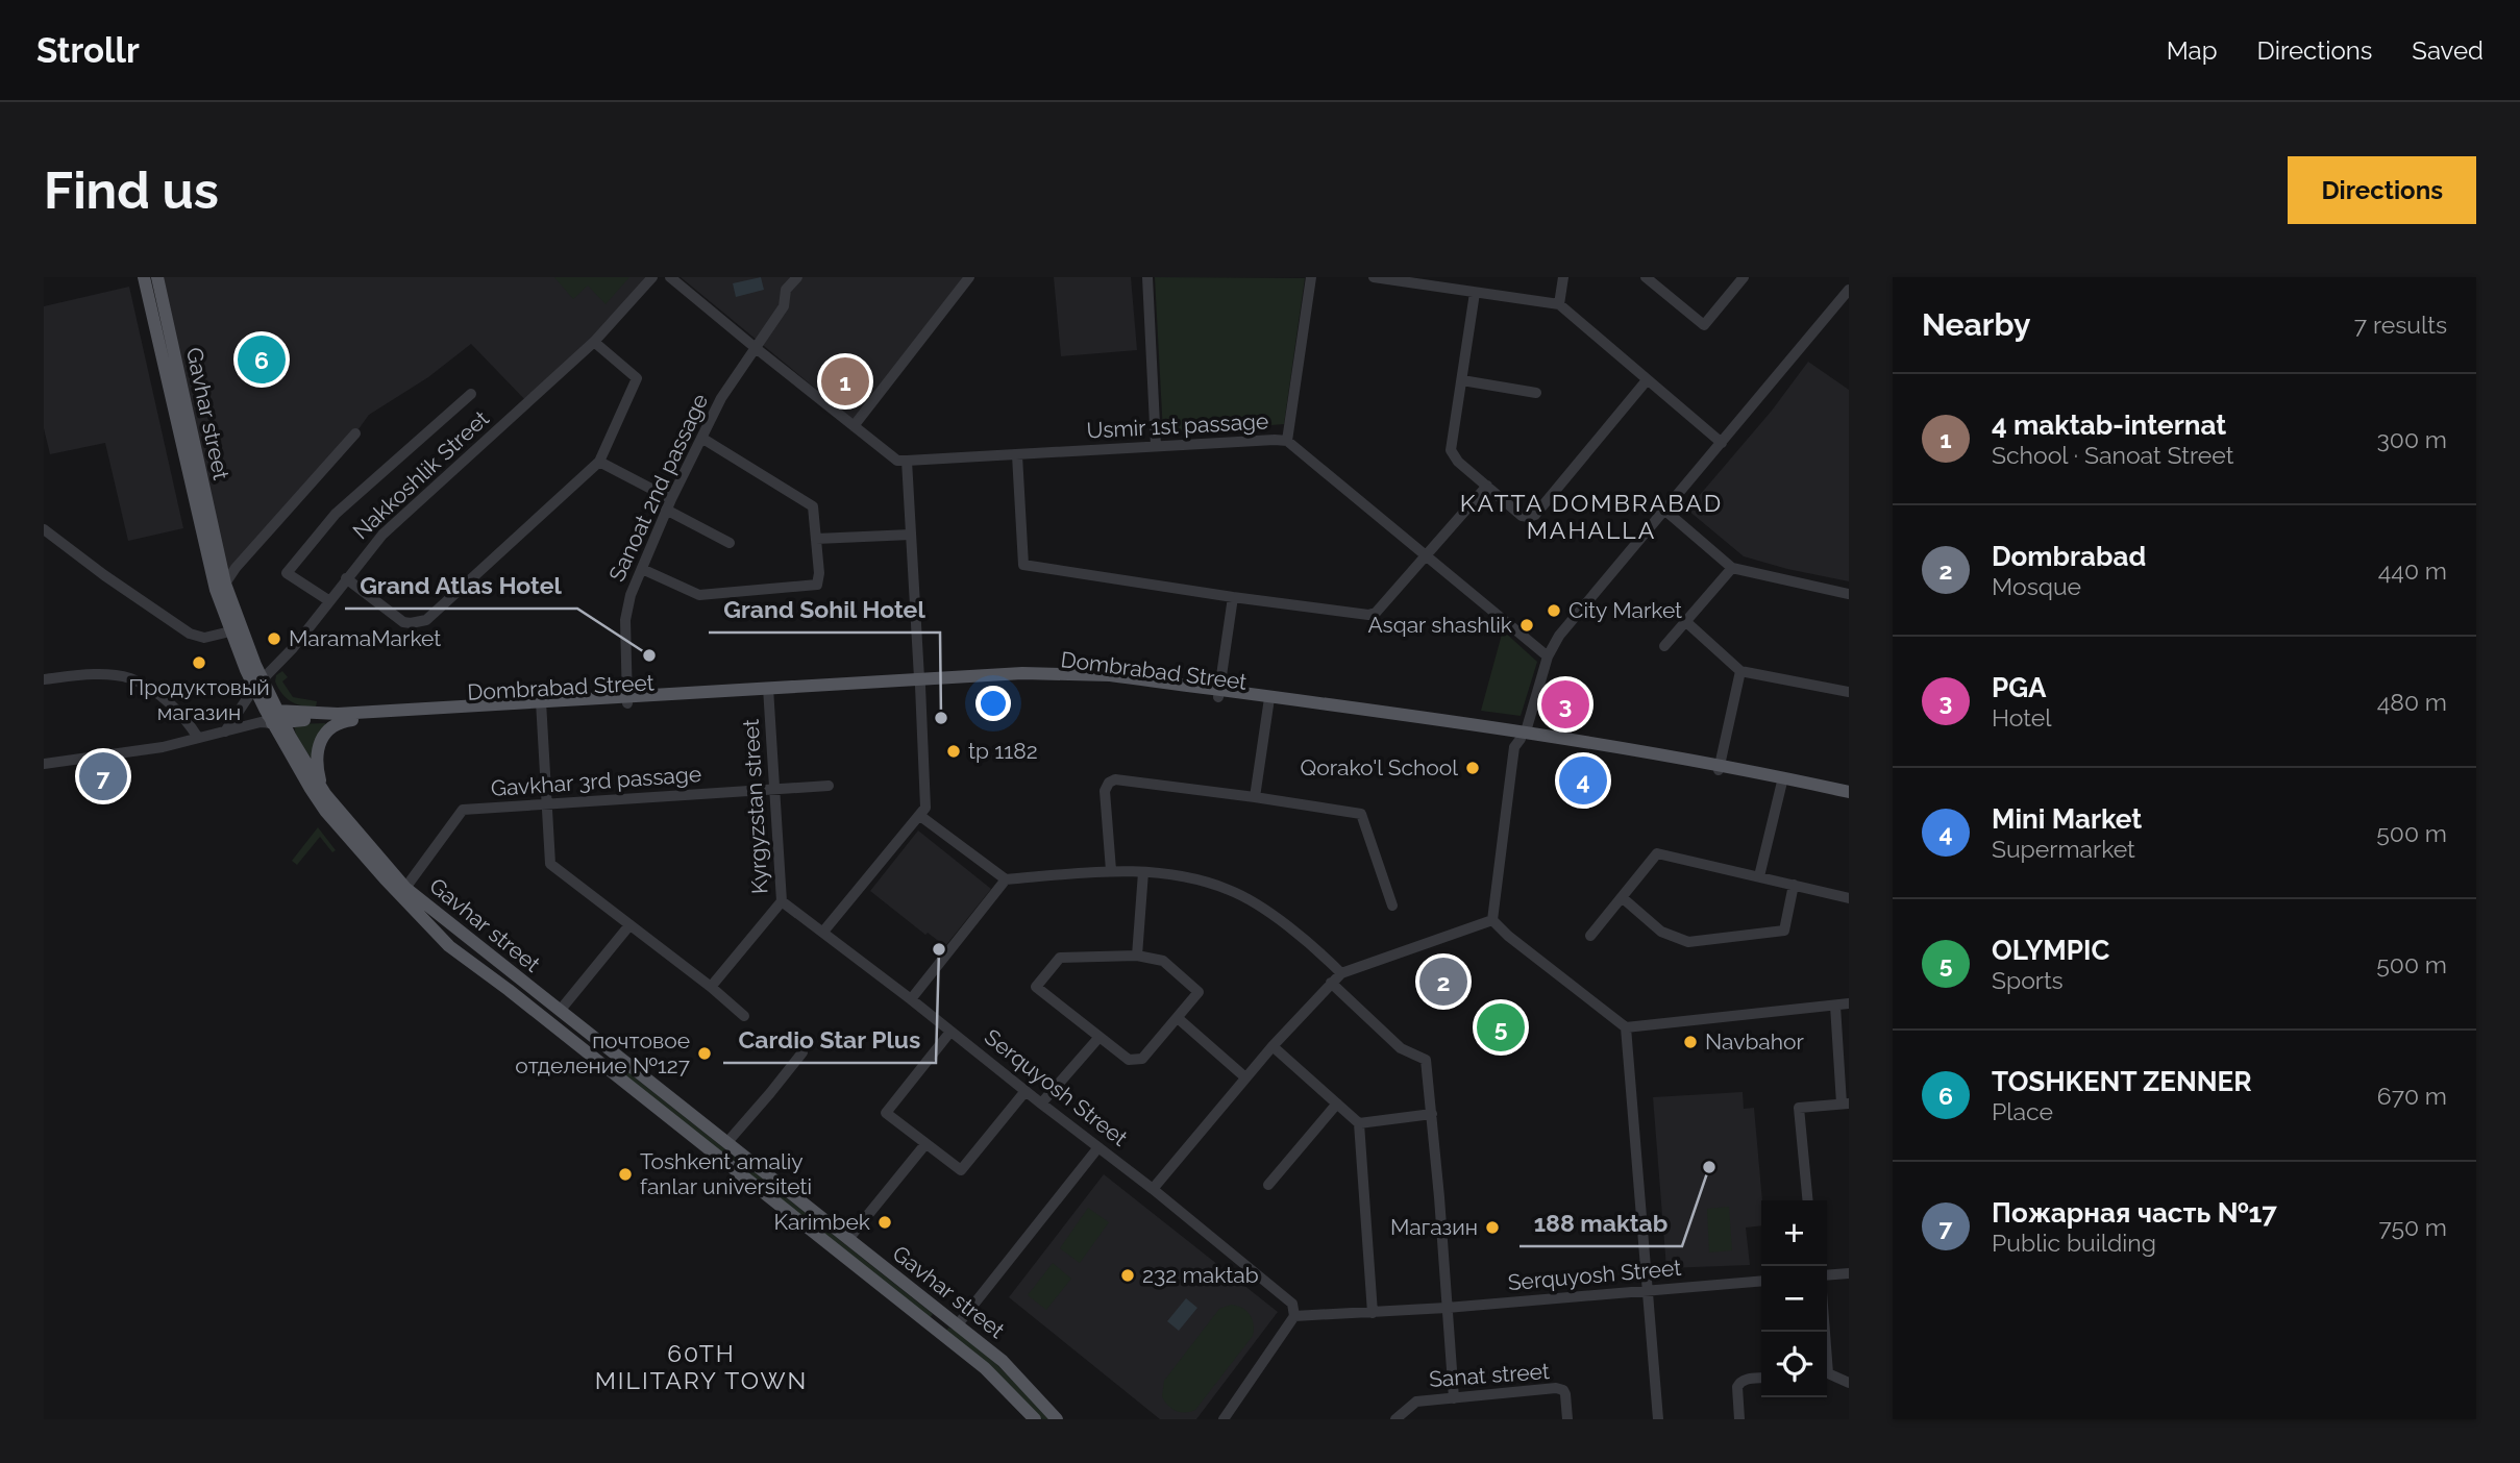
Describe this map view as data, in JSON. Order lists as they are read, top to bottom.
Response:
{
  "streets": {
    "main road": ["Gavhar street", "Dombrabad Street"],
    "street": [
      "Usmir 1st passage",
      "Sanoat 2nd passage",
      "Gavkhar 3rd passage",
      "Kyrgyzstan street",
      "Serquyosh Street",
      "Sanat street"
    ]
  },
  "crossings": [
    ["Gavhar street", "Dombrabad Street"],
    ["Gavhar street", "Gavkhar 3rd passage"],
    ["Sanoat 2nd passage", "Dombrabad Street"],
    ["Dombrabad Street", "Kyrgyzstan street"],
    ["Gavkhar 3rd passage", "Kyrgyzstan street"],
    ["Kyrgyzstan street", "Serquyosh Street"]
  ],
  "districts": ["KATTA DOMBRABAD MAHALLA", "60TH MILITARY TOWN"],
  "places": [
    "City Market",
    "Asqar shashlik",
    "MaramaMarket",
    "Grand Atlas Hotel",
    "Продуктовый магазин",
    "Grand Sohil Hotel",
    "tp 1182",
    "Qorako'l School",
    "Cardio Star Plus",
    "Navbahor",
    "почтовое отделение №127",
    "188 maktab",
    "Toshkent amaliy fanlar universiteti",
    "Karimbek",
    "Магазин",
    "232 maktab"
  ],
  "page": {
    "header": "Strollr",
    "nav": ["Map", "Directions", "Saved"],
    "buttons": "Directions",
    "title": "Find us",
    "heading": ["Nearby", "7 results"],
    "pins": [
      "6",
      "1",
      "3",
      "7",
      "4",
      "2",
      "5"
    ],
    "list": [
      {
        "mark": "1",
        "name": "4 maktab-internat",
        "note": "School · Sanoat Street",
        "value": "300 m"
      },
      {
        "mark": "2",
        "name": "Dombrabad",
        "note": "Mosque",
        "value": "440 m"
      },
      {
        "mark": "3",
        "name": "PGA",
        "note": "Hotel",
        "value": "480 m"
      },
      {
        "mark": "4",
        "name": "Mini Market",
        "note": "Supermarket",
        "value": "500 m"
      },
      {
        "mark": "5",
        "name": "OLYMPIC",
        "note": "Sports",
        "value": "500 m"
      },
      {
        "mark": "6",
        "name": "TOSHKENT ZENNER",
        "note": "Place",
        "value": "670 m"
      },
      {
        "mark": "7",
        "name": "Пожарная часть №17",
        "note": "Public building",
        "value": "750 m"
      }
    ],
    "map_buttons": ["+", "−"]
  }
}
